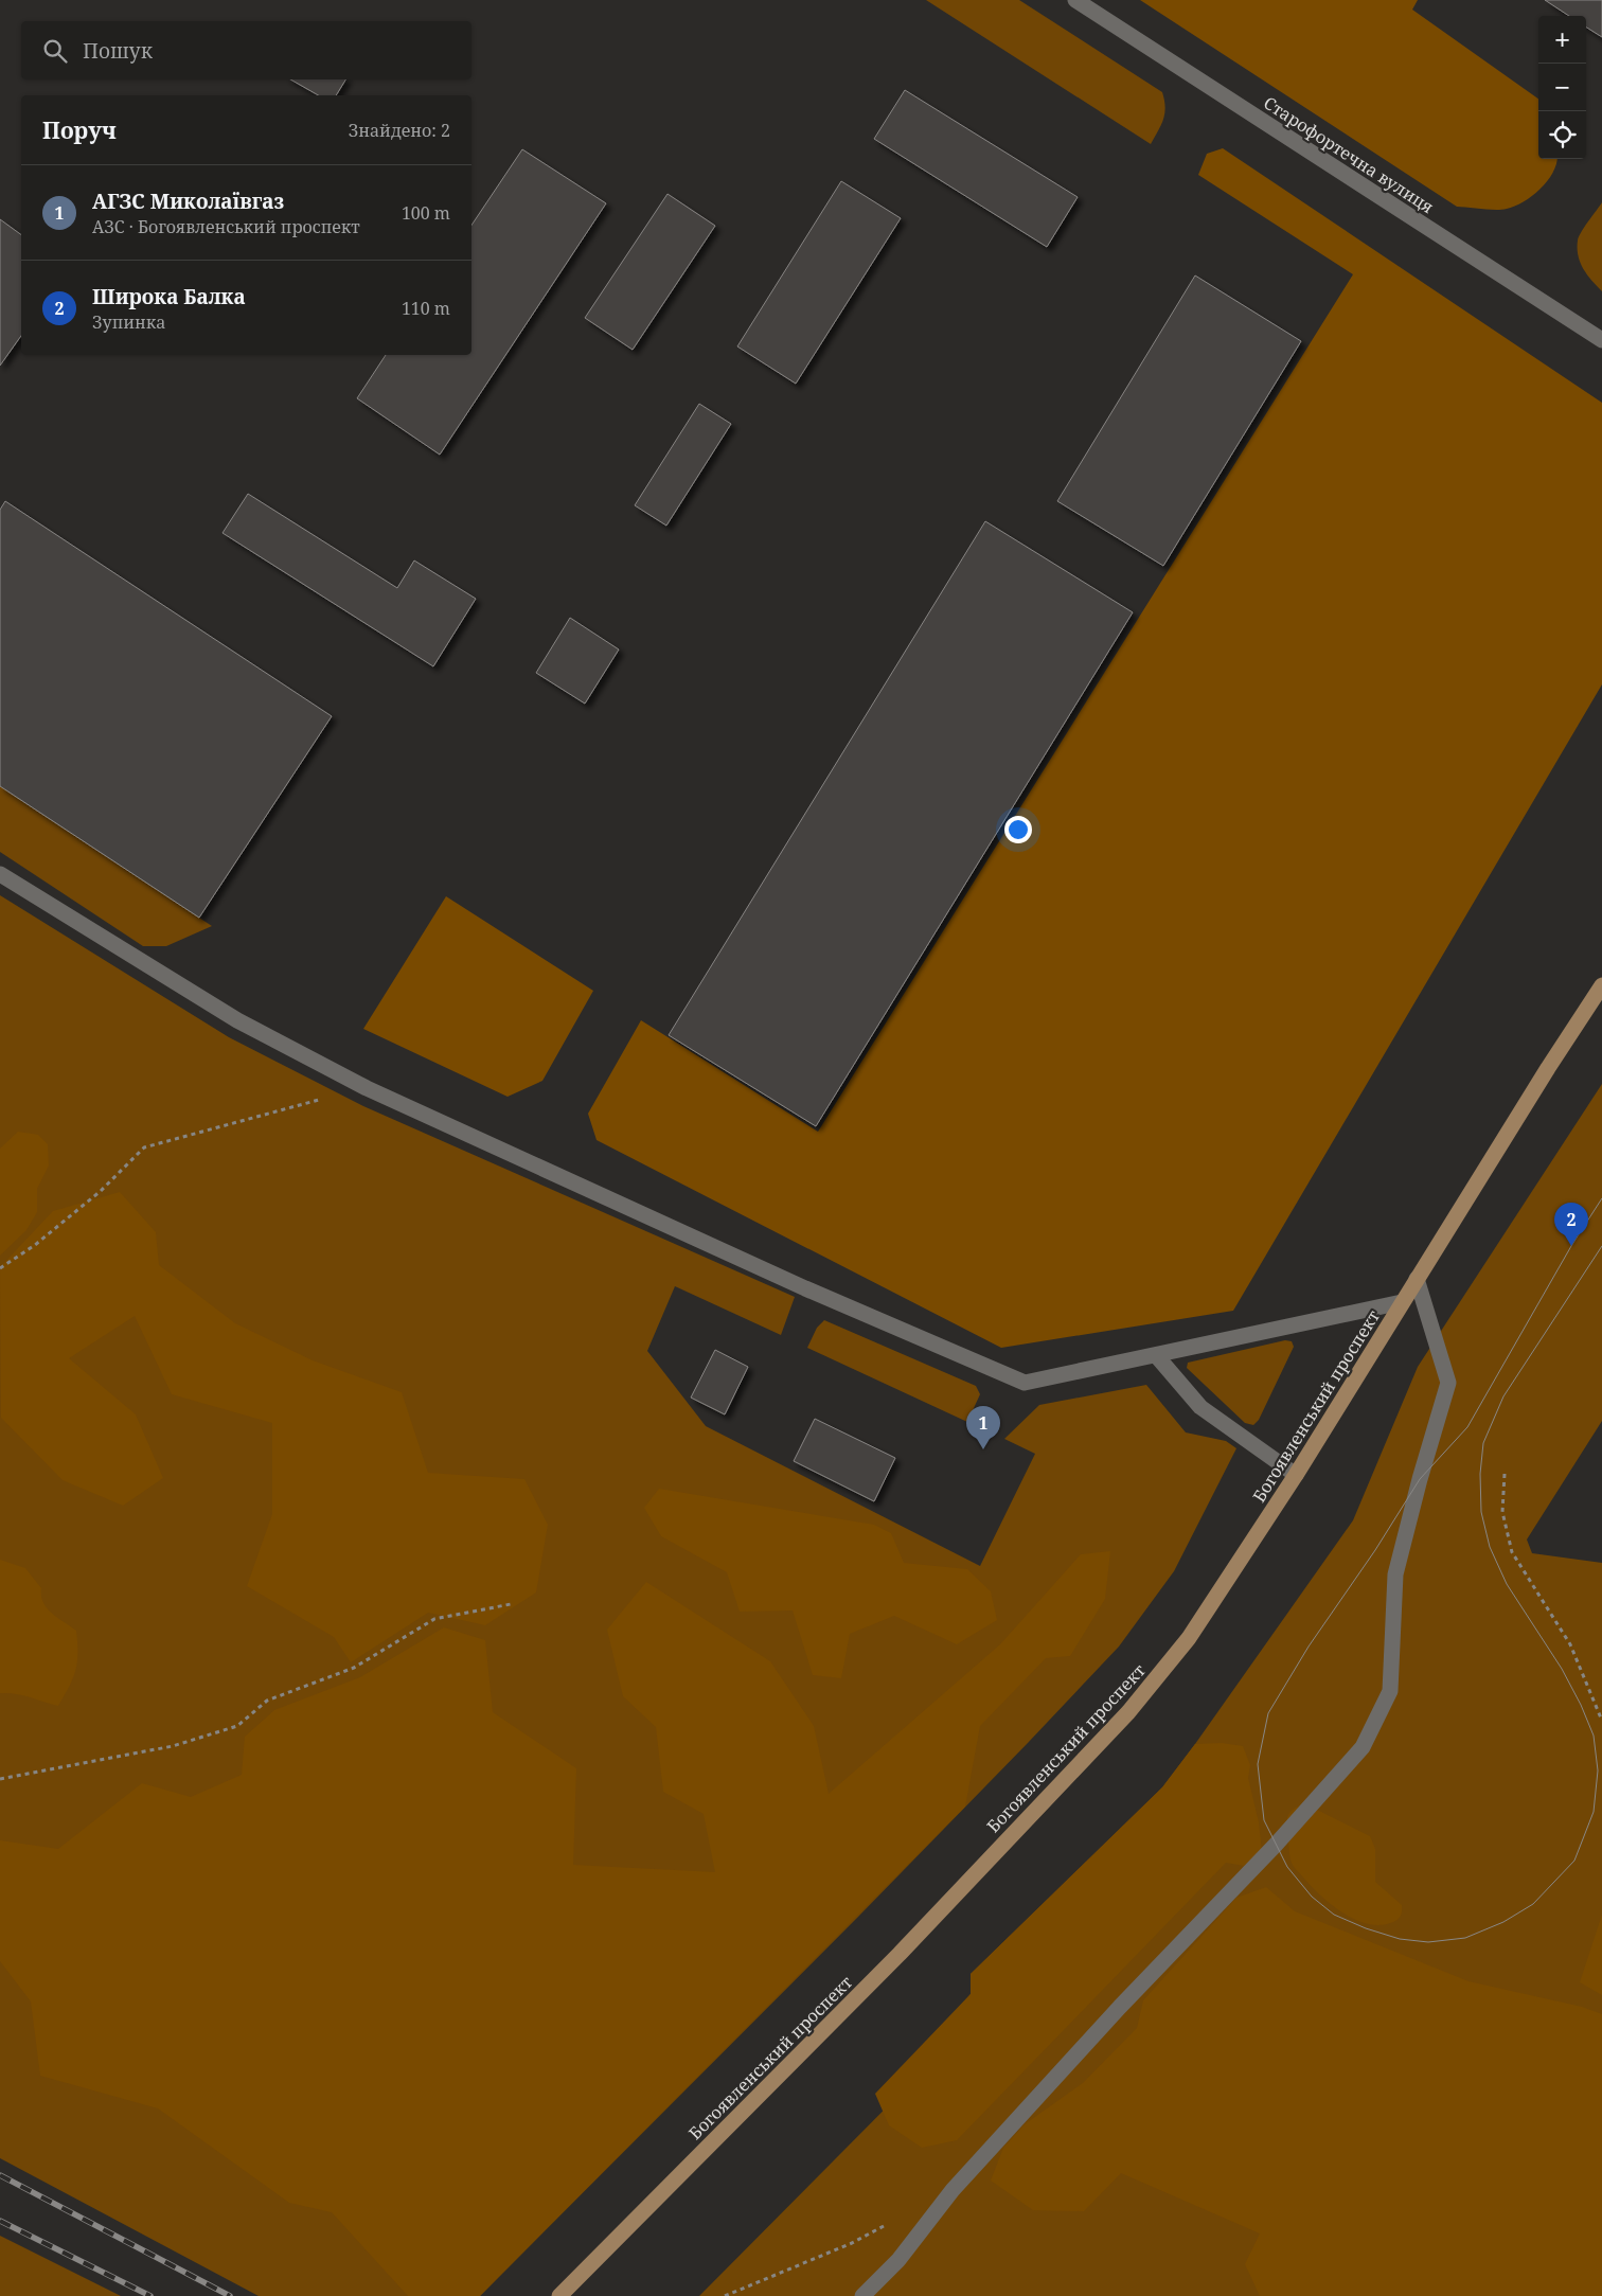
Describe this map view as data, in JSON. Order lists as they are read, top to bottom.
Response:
{
  "streets": {
    "main road": ["Богоявленський проспект"],
    "street": ["Старофортечна вулиця"]
  },
  "page": {
    "map_buttons": ["+", "−"],
    "search": "Пошук",
    "heading": ["Поруч", "Знайдено: 2"],
    "list": [
      {
        "mark": "1",
        "name": "АГЗС Миколаївгаз",
        "note": "АЗС · Богоявленський проспект",
        "value": "100 m"
      },
      {
        "mark": "2",
        "name": "Широка Балка",
        "note": "Зупинка",
        "value": "110 m"
      }
    ],
    "pins": ["2", "1"]
  }
}
